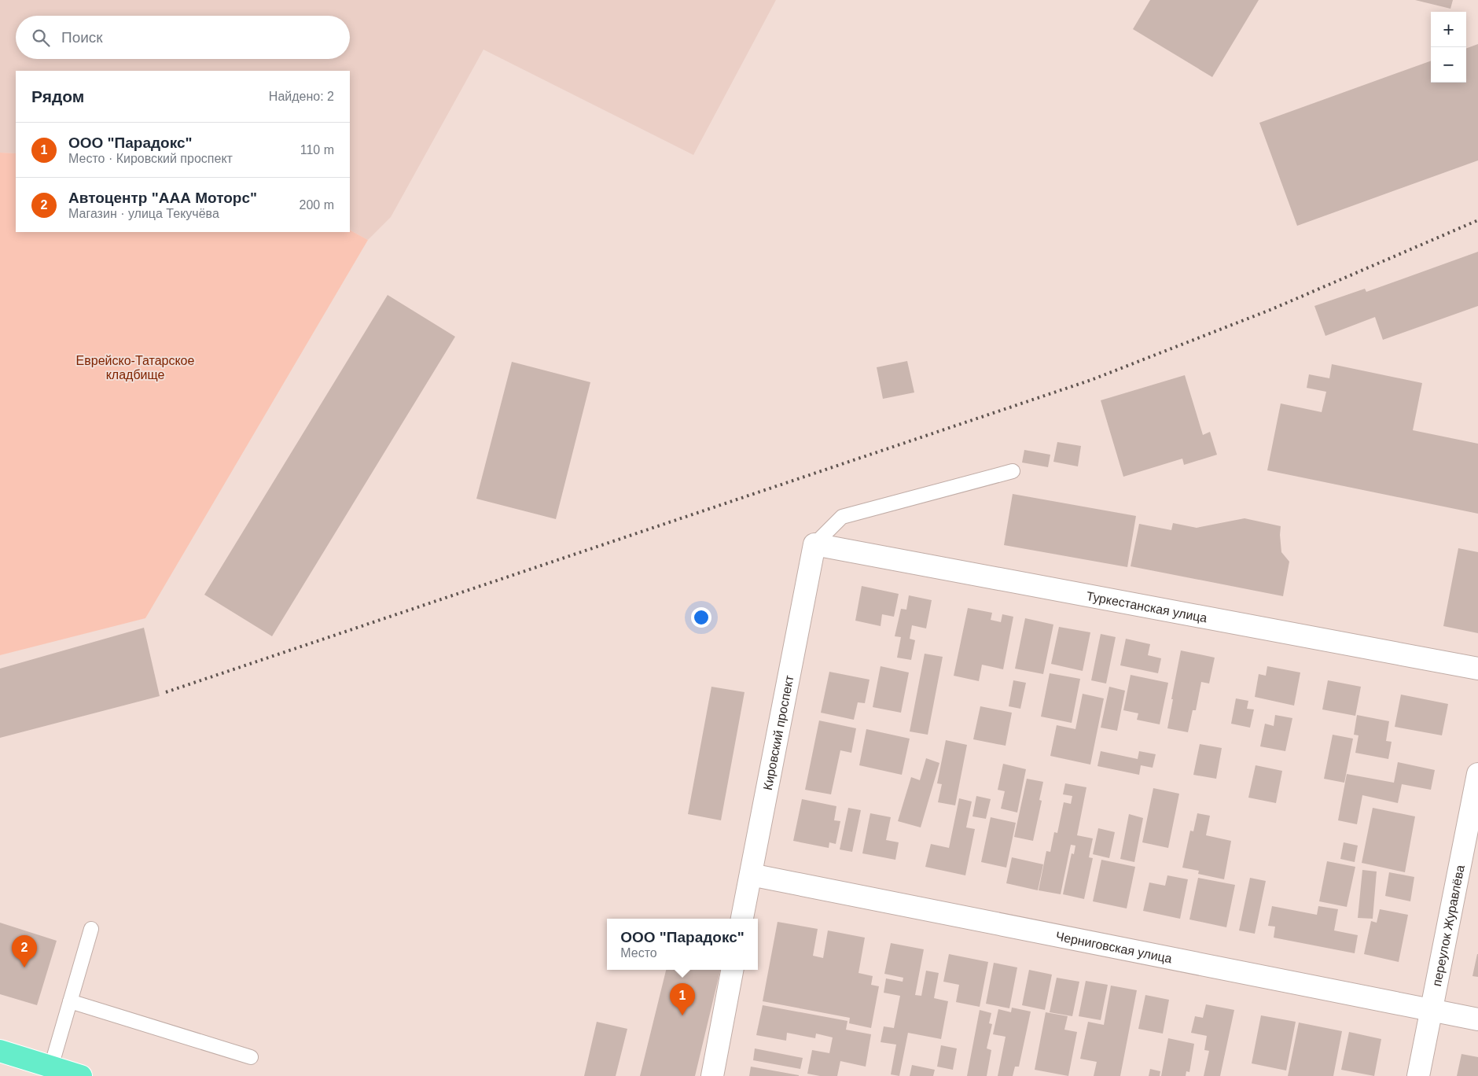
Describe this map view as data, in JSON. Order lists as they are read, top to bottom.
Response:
{
  "streets": {
    "street": [
      "Туркестанская улица",
      "Кировский проспект",
      "переулок Журавлёва",
      "Черниговская улица"
    ]
  },
  "crossings": [
    ["Туркестанская улица", "Кировский проспект"],
    ["Кировский проспект", "Черниговская улица"],
    ["переулок Журавлёва", "Черниговская улица"]
  ],
  "parks": ["Еврейско-Татарское кладбище"],
  "page": {
    "map_buttons": ["+", "−"],
    "search": "Поиск",
    "heading": ["Рядом", "Найдено: 2"],
    "list": [
      {
        "mark": "1",
        "name": "ООО \"Парадокс\"",
        "note": "Место · Кировский проспект",
        "value": "110 m"
      },
      {
        "mark": "2",
        "name": "Автоцентр \"ААА Моторс\"",
        "note": "Магазин · улица Текучёва",
        "value": "200 m"
      }
    ],
    "popup": ["ООО \"Парадокс\"", "Место"],
    "pins": ["2", "1"]
  }
}
